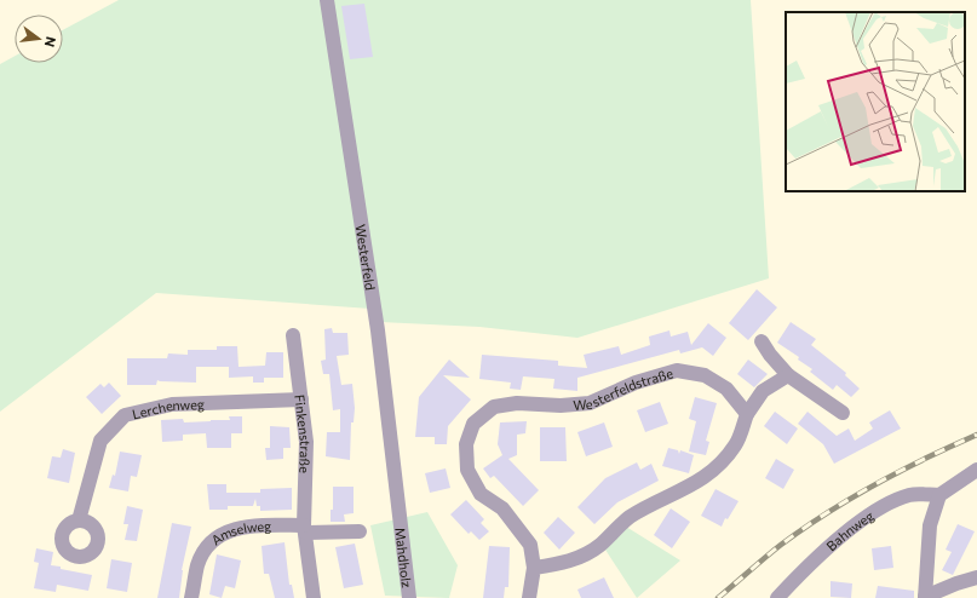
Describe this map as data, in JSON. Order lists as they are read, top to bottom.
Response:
{
  "streets": {
    "street": [
      "Westerfeld",
      "Westerfeldstraße",
      "Lerchenweg",
      "Finkenstraße",
      "Bahnweg",
      "Amselweg",
      "Mahdholz"
    ]
  },
  "crossings": [
    ["Westerfeld", "Mahdholz"],
    ["Lerchenweg", "Finkenstraße"],
    ["Finkenstraße", "Amselweg"]
  ],
  "north": "right"
}
